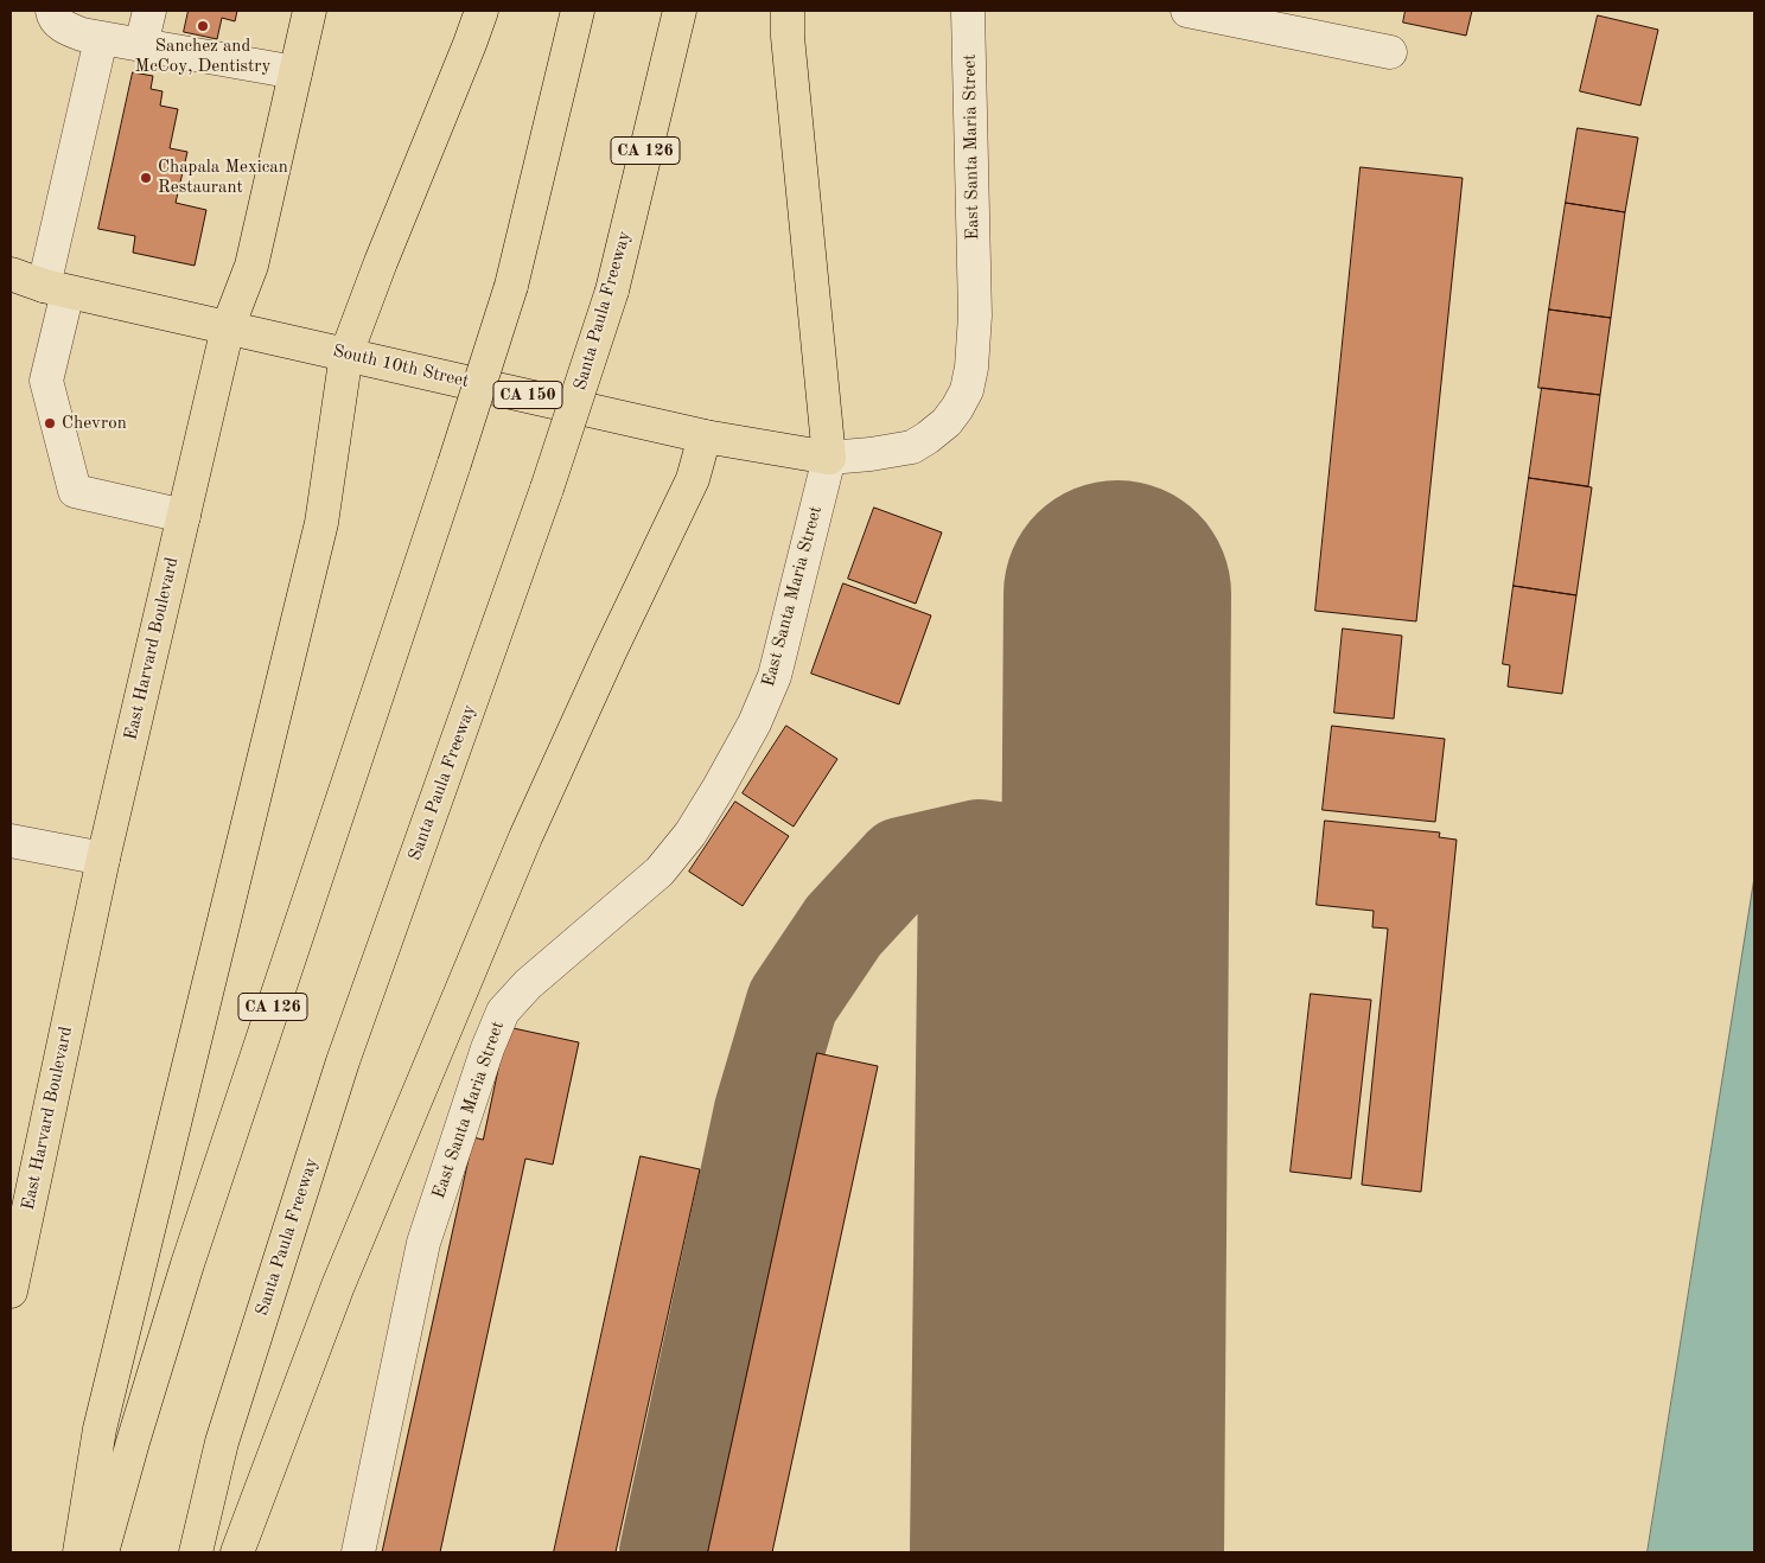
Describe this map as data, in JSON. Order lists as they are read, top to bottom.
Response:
{
  "streets": {
    "main road": [
      "CA 126",
      "Santa Paula Freeway",
      "South 10th Street",
      "CA 150",
      "East Harvard Boulevard"
    ],
    "street": ["East Santa Maria Street"]
  },
  "crossings": [
    ["East Santa Maria Street", "South 10th Street"],
    ["South 10th Street", "East Harvard Boulevard"]
  ],
  "places": ["Sanchez and McCoy, Dentistry", "Chapala Mexican Restaurant", "Chevron"]
}
